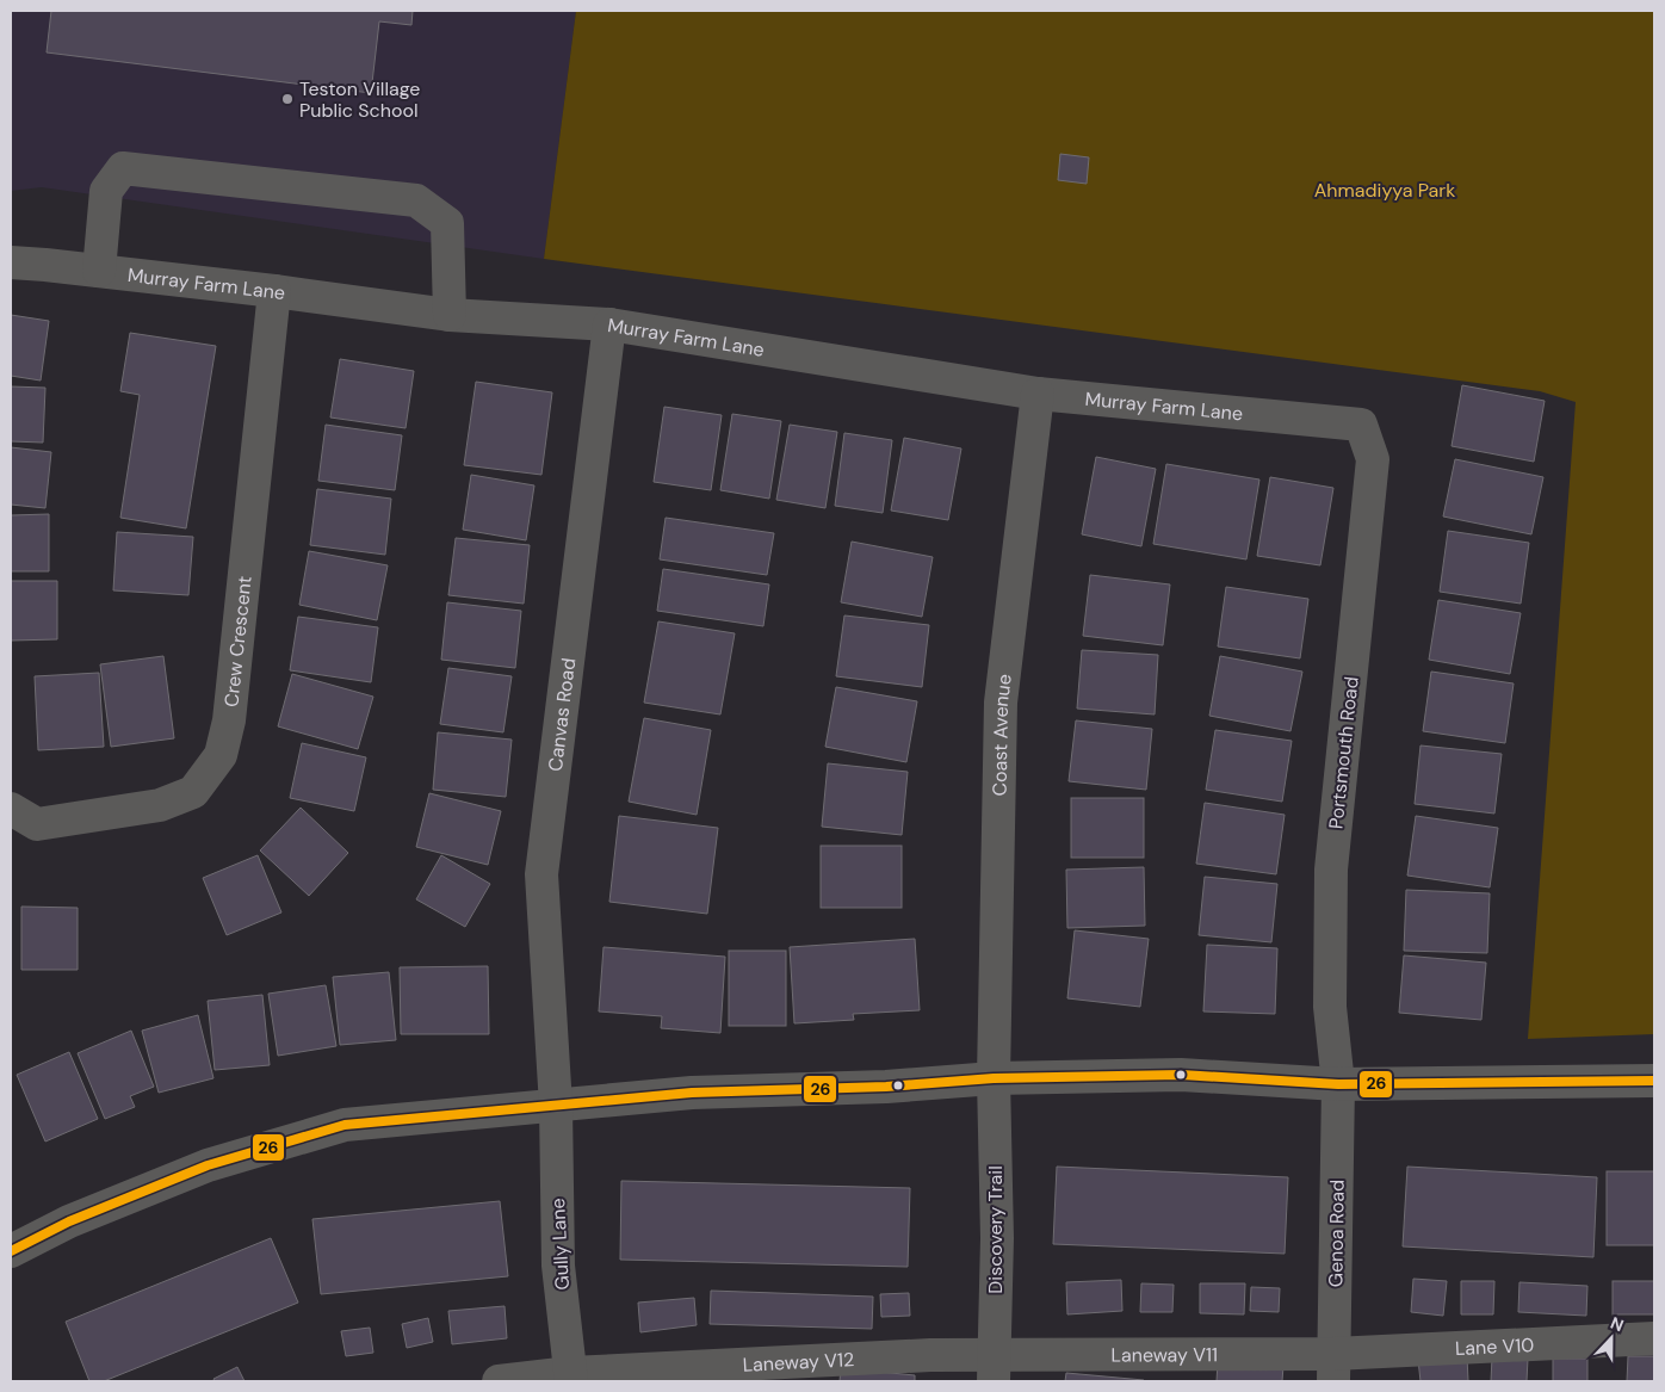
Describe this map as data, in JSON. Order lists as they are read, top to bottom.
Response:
{
  "streets": {
    "street": [
      "Murray Farm Lane",
      "Crew Crescent",
      "Canvas Road",
      "Coast Avenue",
      "Portsmouth Road",
      "Discovery Trail",
      "Genoa Road",
      "Gully Lane",
      "Lane V10",
      "Laneway V11",
      "Laneway V12"
    ]
  },
  "crossings": [
    ["Murray Farm Lane", "Crew Crescent"],
    ["Murray Farm Lane", "Canvas Road"],
    ["Murray Farm Lane", "Coast Avenue"],
    ["Murray Farm Lane", "Portsmouth Road"],
    ["Canvas Road", "Gully Lane"],
    ["Coast Avenue", "Discovery Trail"],
    ["Portsmouth Road", "Genoa Road"],
    ["Discovery Trail", "Laneway V11"],
    ["Discovery Trail", "Laneway V12"],
    ["Genoa Road", "Lane V10"],
    ["Genoa Road", "Laneway V11"],
    ["Gully Lane", "Laneway V12"],
    ["Lane V10", "Laneway V11"],
    ["Laneway V11", "Laneway V12"]
  ],
  "parks": ["Ahmadiyya Park"],
  "places": ["Teston Village Public School"],
  "lines": ["transit line 26"],
  "north": "top"
}
